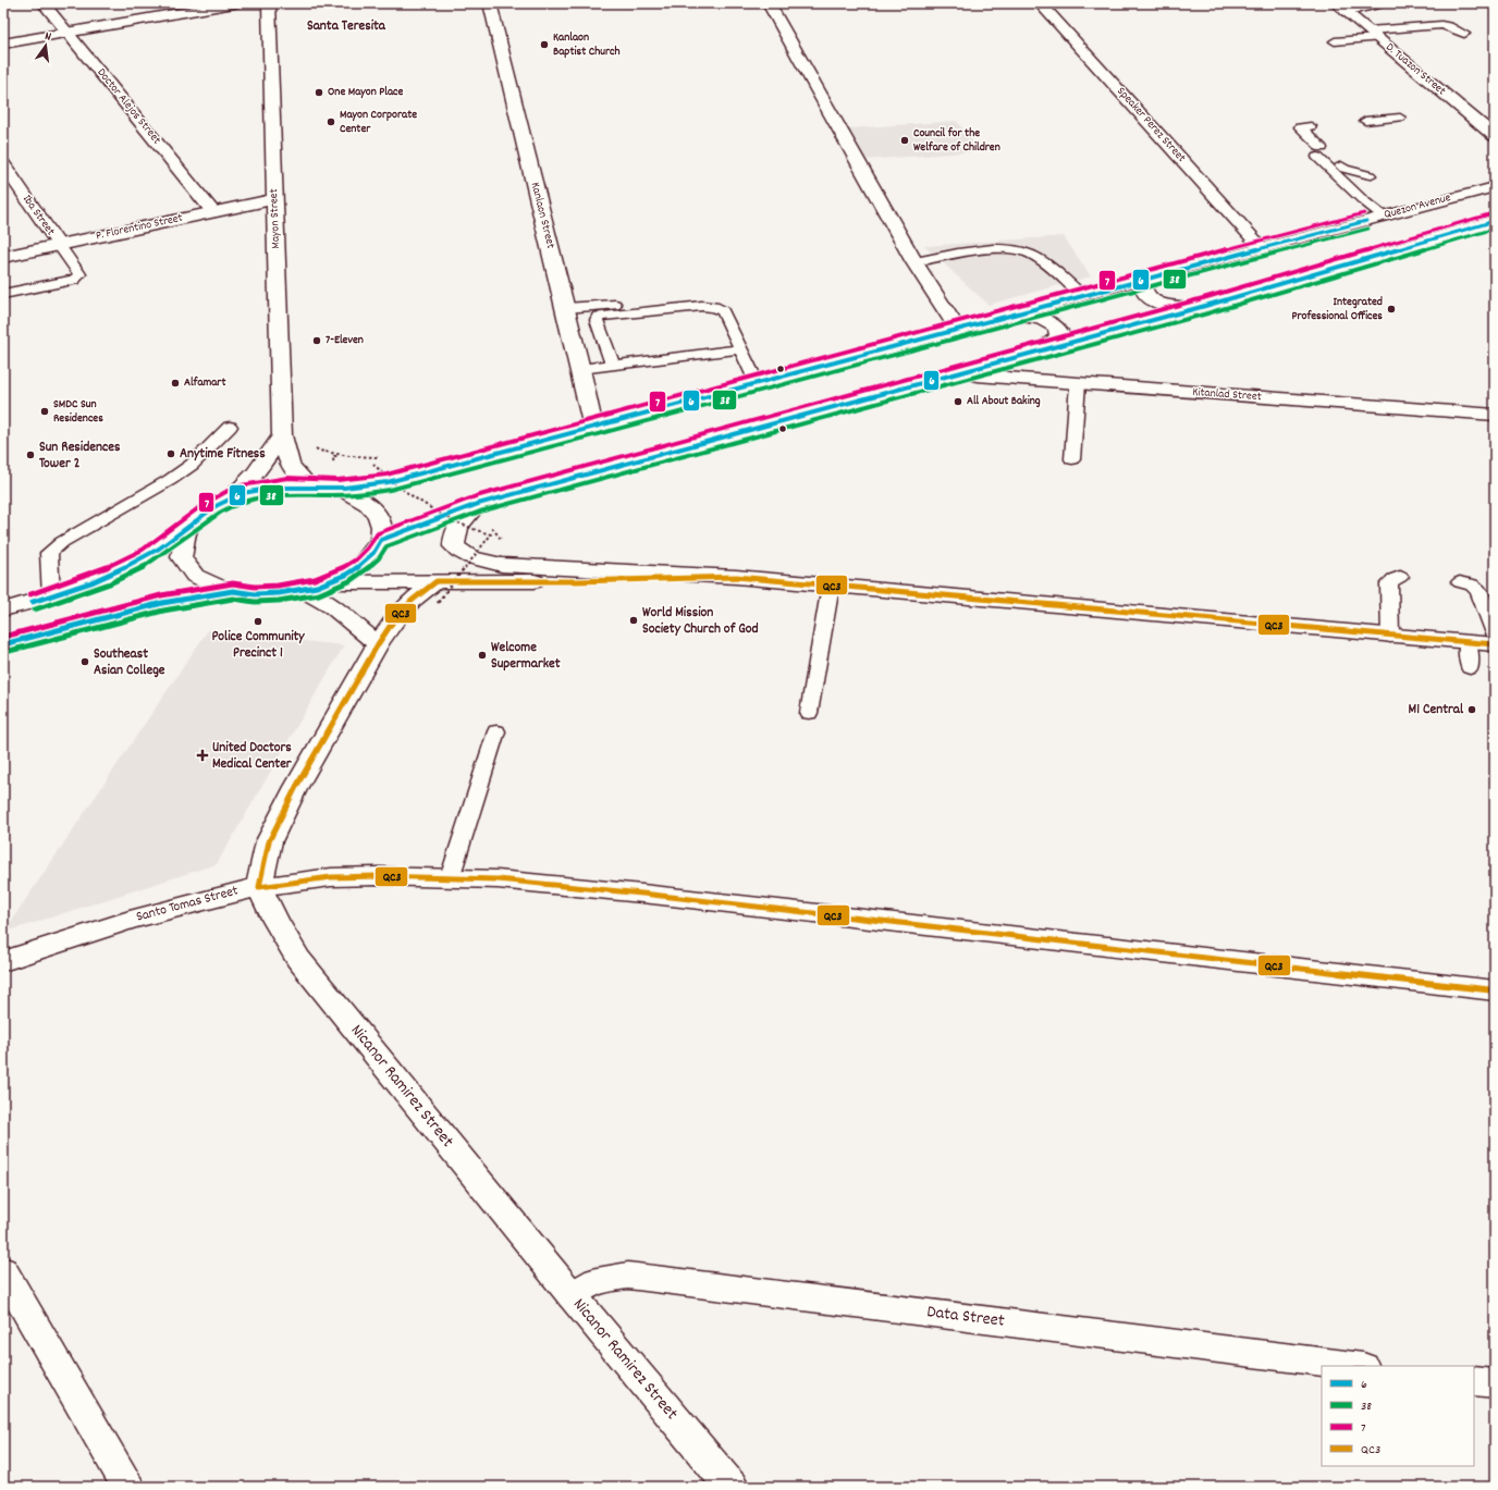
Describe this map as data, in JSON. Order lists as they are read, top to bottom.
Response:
{
  "streets": {
    "street": [
      "D. Tuazon Street",
      "Doctor Alejos Street",
      "Speaker Perez Street",
      "Quezon Avenue",
      "Iba Street",
      "Kanlaon Street",
      "Mayon Street",
      "P. Florentino Street",
      "Kitanlad Street",
      "Santo Tomas Street",
      "Nicanor Ramirez Street",
      "Data Street"
    ]
  },
  "crossings": [
    ["Doctor Alejos Street", "P. Florentino Street"],
    ["Speaker Perez Street", "Quezon Avenue"],
    ["Quezon Avenue", "Kanlaon Street"],
    ["Iba Street", "P. Florentino Street"],
    ["Mayon Street", "P. Florentino Street"],
    ["Santo Tomas Street", "Nicanor Ramirez Street"],
    ["Nicanor Ramirez Street", "Data Street"]
  ],
  "districts": ["Santa Teresita"],
  "places": {
    "other": [
      "Kanlaon Baptist Church",
      "One Mayon Place",
      "Mayon Corporate Center",
      "Council for the Welfare of Children",
      "Integrated Professional Offices",
      "7-Eleven",
      "Alfamart",
      "All About Baking",
      "SMDC Sun Residences",
      "Anytime Fitness",
      "Sun Residences Tower 2",
      "World Mission Society Church of God",
      "Police Community Precinct 1",
      "Welcome Supermarket",
      "Southeast Asian College",
      "M1 Central"
    ],
    "health": ["United Doctors Medical Center"]
  },
  "lines": [
    "transit line 7",
    "transit line 6",
    "transit line 38",
    "transit line QC3"
  ],
  "legend": [
    "6",
    "38",
    "7",
    "QC3"
  ],
  "north": "top"
}
